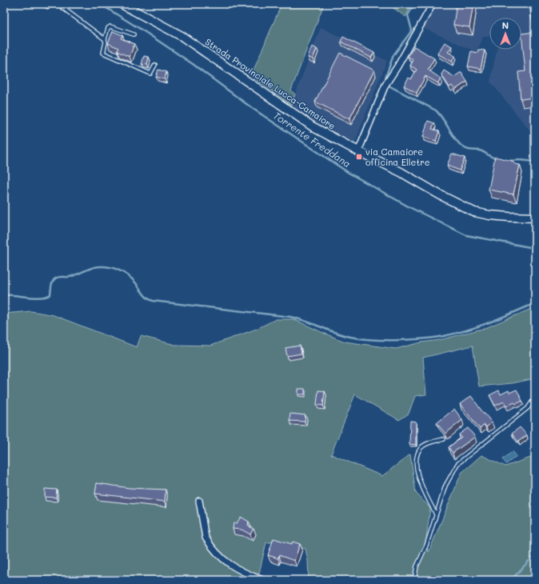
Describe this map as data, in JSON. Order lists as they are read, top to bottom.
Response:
{
  "streets": {
    "main road": ["Strada Provinciale Lucca-Camaiore"]
  },
  "water": ["Torrente Freddana"],
  "places": {
    "transit": ["via Camaiore officina Elletre"]
  },
  "north": "top"
}
